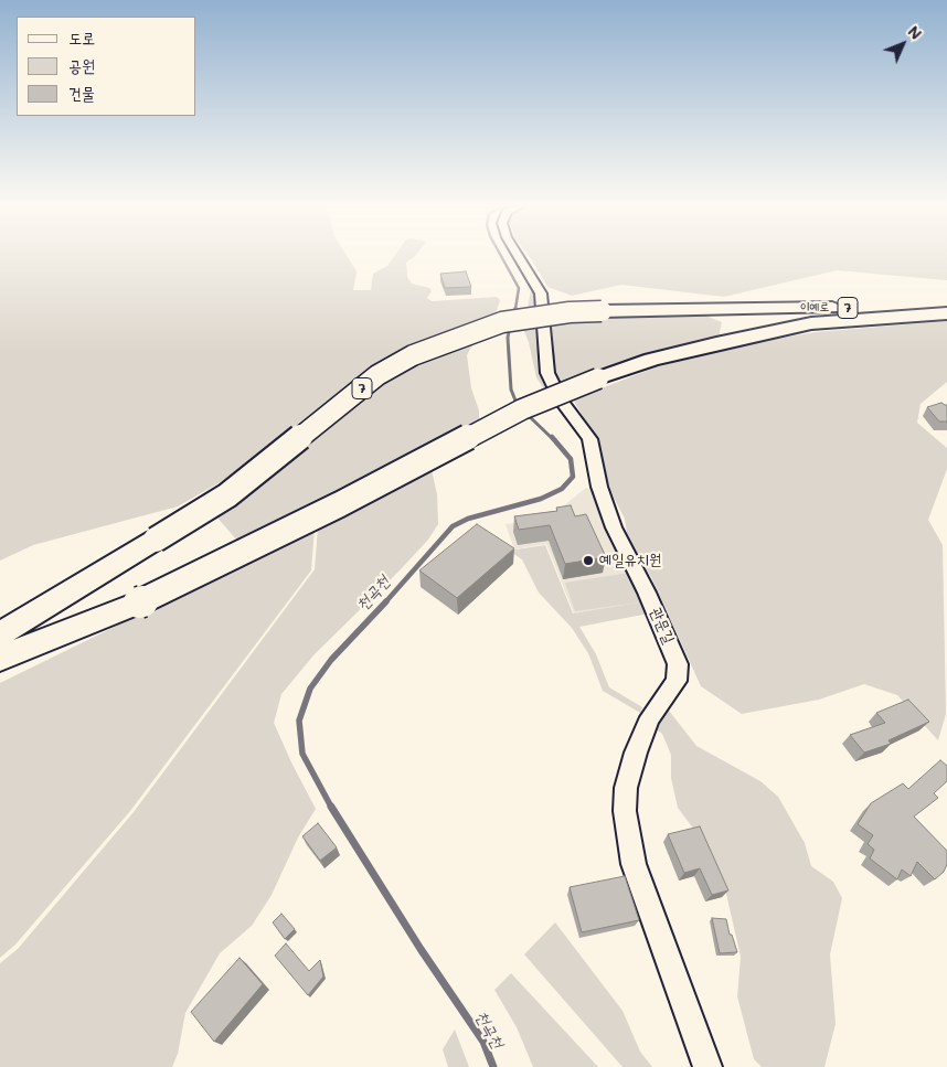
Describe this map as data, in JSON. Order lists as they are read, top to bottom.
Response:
{
  "streets": {
    "highway": ["이예로", "7"],
    "street": ["관문길"]
  },
  "water": ["천곡천"],
  "places": ["예일유치원"],
  "legend": ["도로", "공원", "건물"],
  "north": "top right"
}
